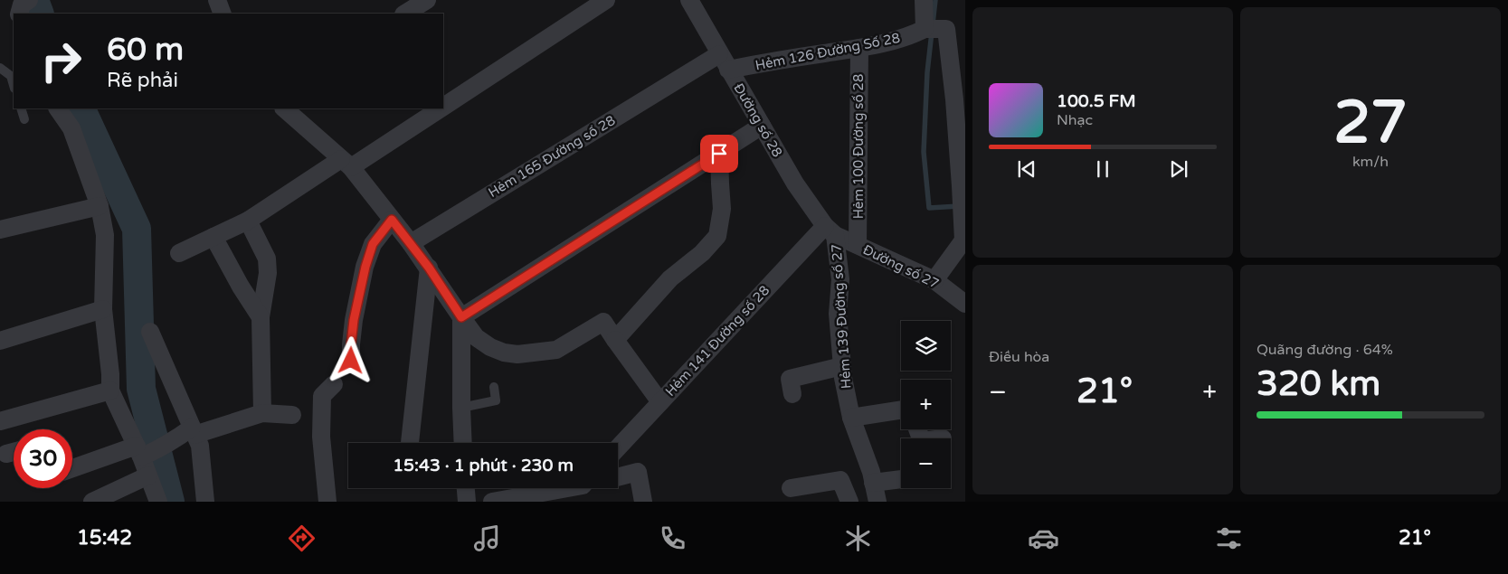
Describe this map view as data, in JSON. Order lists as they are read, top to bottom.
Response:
{
  "streets": {
    "street": [
      "Hẻm 126 Đường Số 28",
      "Đường số 28",
      "Hẻm 100 Đường số 28",
      "Hẻm 165 Đường số 28",
      "Đường số 27",
      "Hẻm 139 Đường số 27",
      "Hẻm 141 Đường số 28"
    ]
  },
  "crossings": [
    ["Hẻm 126 Đường Số 28", "Đường số 28"],
    ["Hẻm 126 Đường Số 28", "Hẻm 100 Đường số 28"],
    ["Đường số 28", "Hẻm 165 Đường số 28"],
    ["Đường số 28", "Đường số 27"],
    ["Đường số 28", "Hẻm 139 Đường số 27"],
    ["Đường số 28", "Hẻm 141 Đường số 28"],
    ["Hẻm 100 Đường số 28", "Đường số 27"],
    ["Đường số 27", "Hẻm 139 Đường số 27"],
    ["Đường số 27", "Hẻm 141 Đường số 28"],
    ["Hẻm 139 Đường số 27", "Hẻm 141 Đường số 28"]
  ],
  "page": {
    "tile": [
      ["27", "km/h"],
      "Điều hòa",
      ["Quãng đường · 64%", "320 km"]
    ],
    "turn": ["60 m", "Rẽ phải"],
    "song": ["100.5 FM", "Nhạc"],
    "map_buttons": ["+", "−"],
    "heat": ["−", "21°", "+"],
    "limit": "30",
    "trip": "15:43 · 1 phút · 230 m",
    "tabs": ["15:42", "21°"]
  }
}
